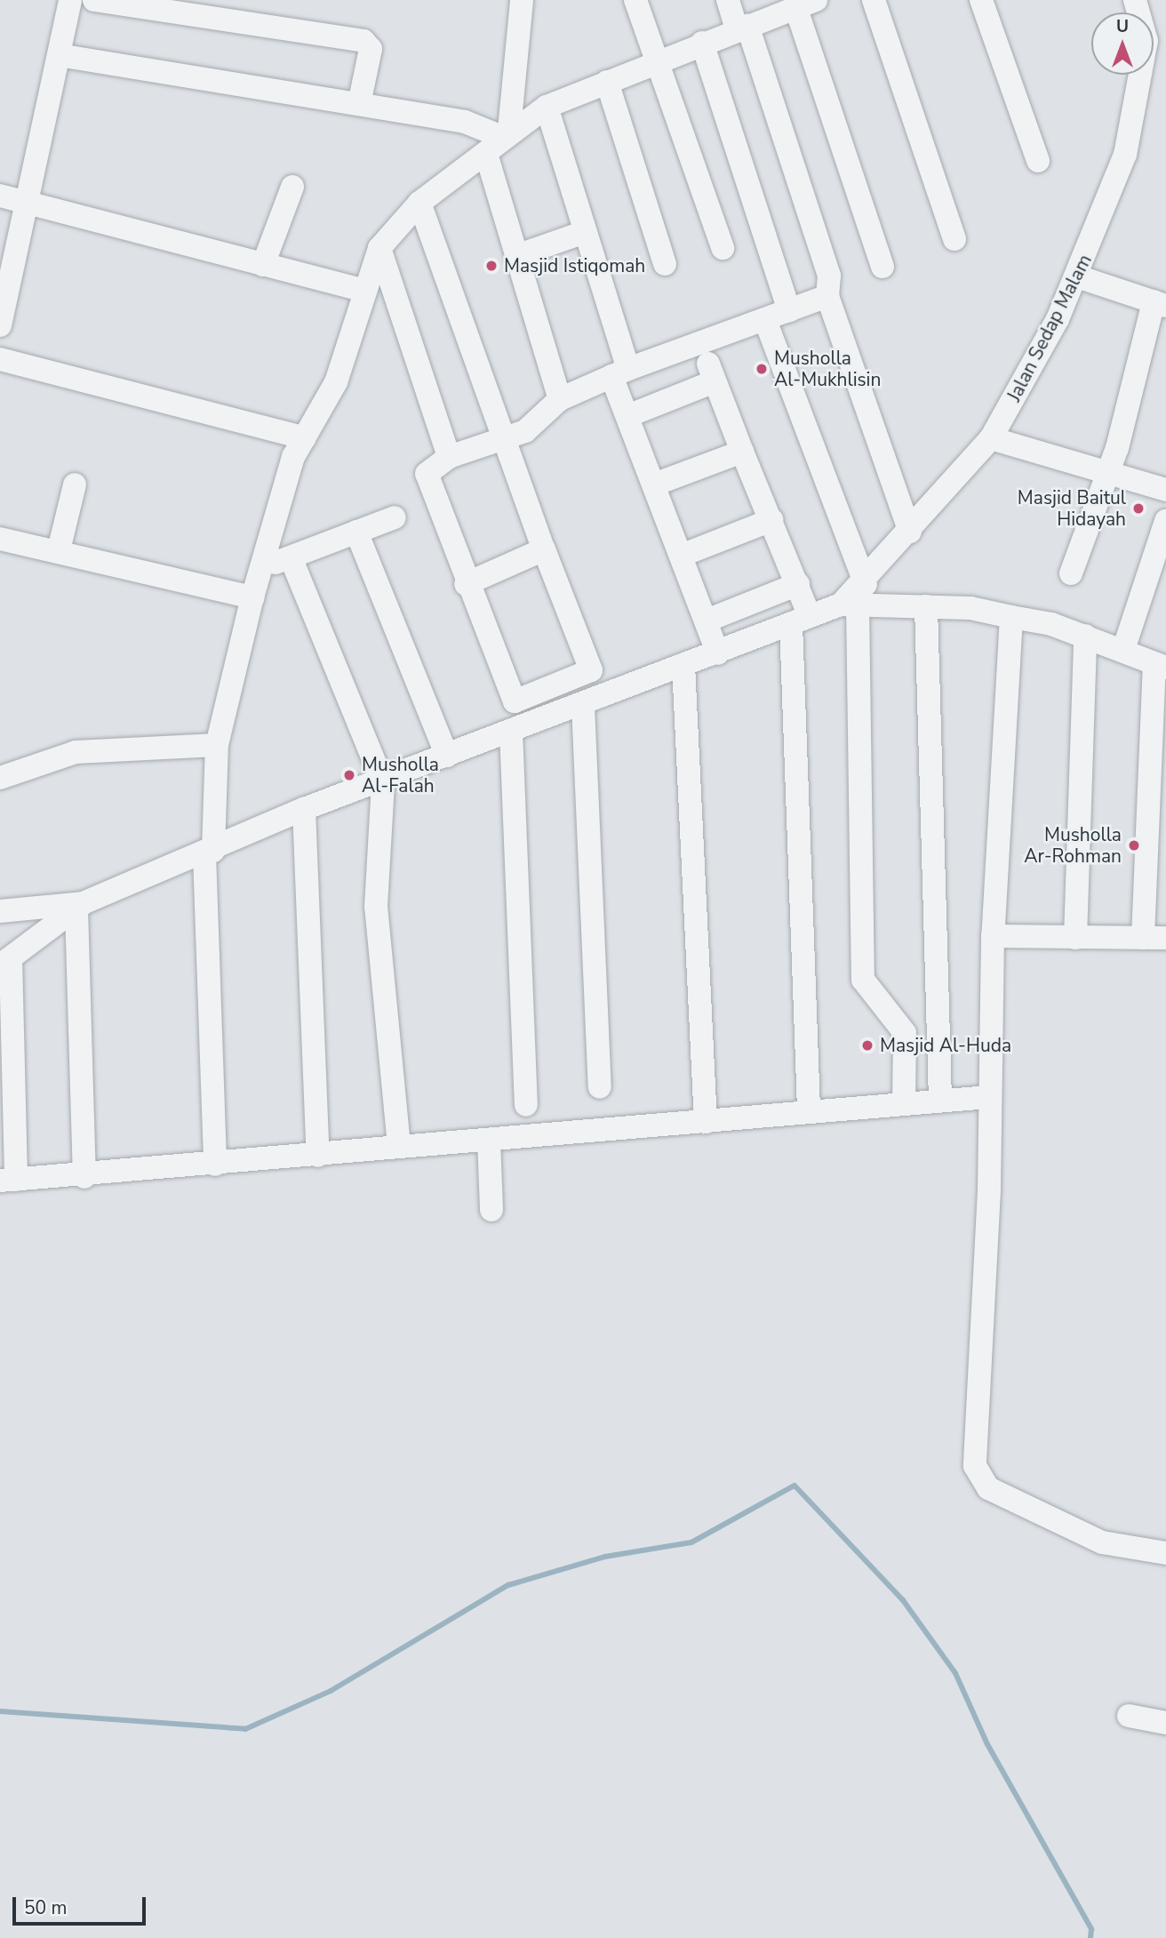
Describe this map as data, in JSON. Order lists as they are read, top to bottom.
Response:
{
  "streets": {
    "street": ["Jalan Sedap Malam"]
  },
  "places": [
    "Masjid Istiqomah",
    "Musholla Al-Mukhlisin",
    "Masjid Baitul Hidayah",
    "Musholla Al-Falah",
    "Musholla Ar-Rohman",
    "Masjid Al-Huda"
  ],
  "scale_bar": "50 m",
  "north": "top"
}
